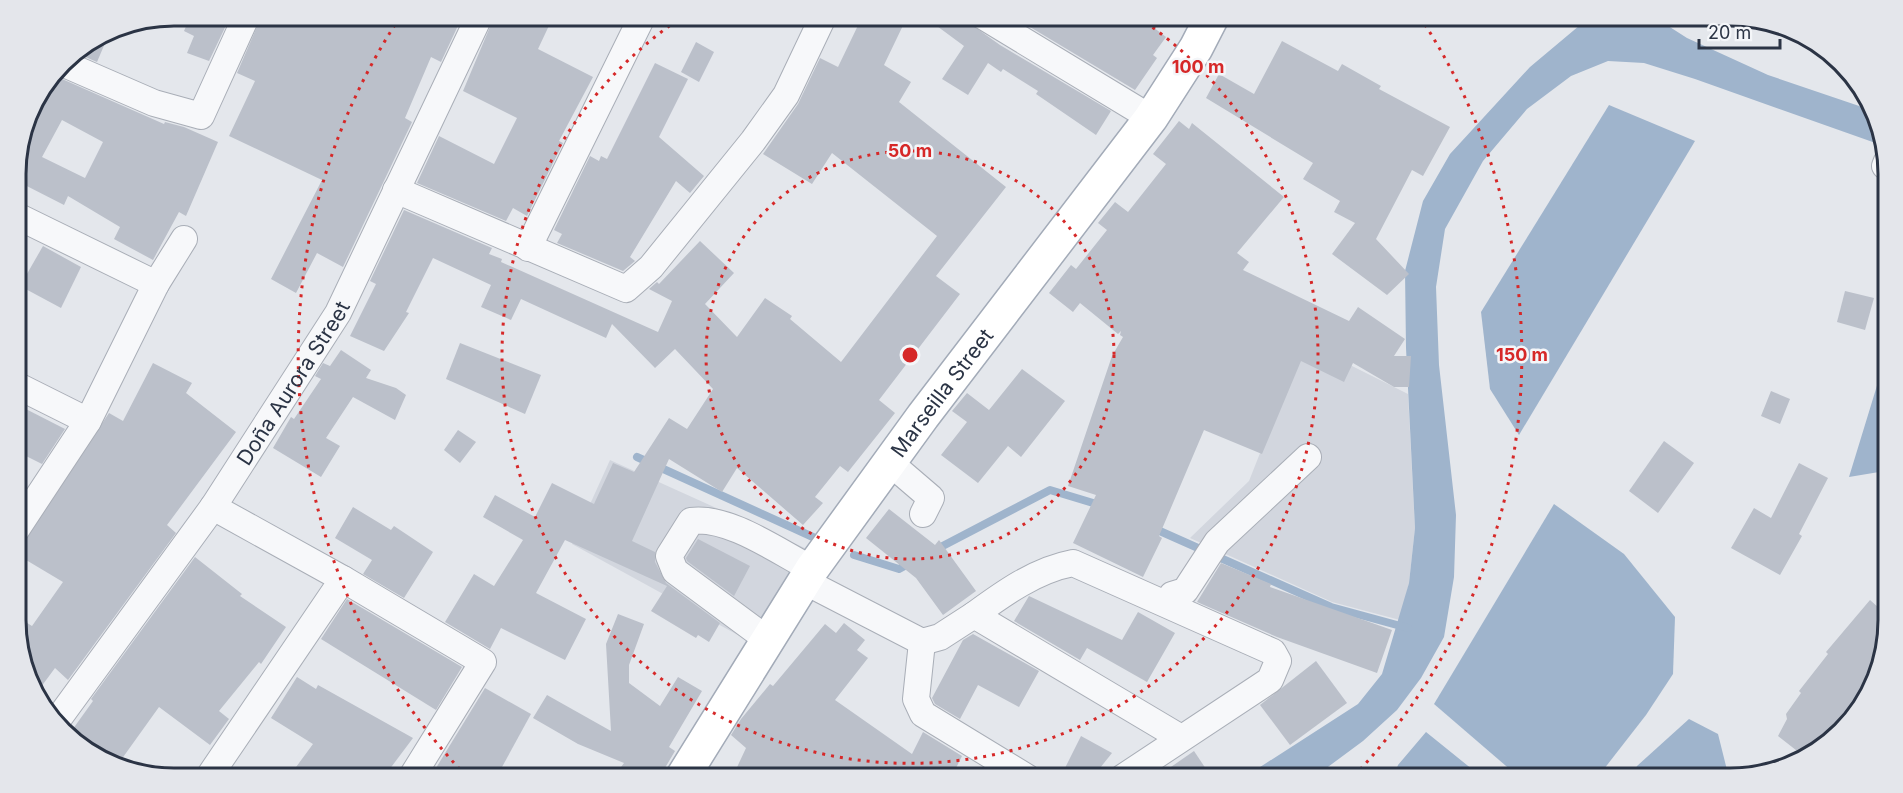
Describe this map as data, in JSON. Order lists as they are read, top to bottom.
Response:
{
  "streets": {
    "main road": ["Marseilla Street"],
    "street": ["Doña Aurora Street"]
  },
  "scale_bar": "20 m",
  "rings": ["100 m", "50 m", "150 m"]
}
